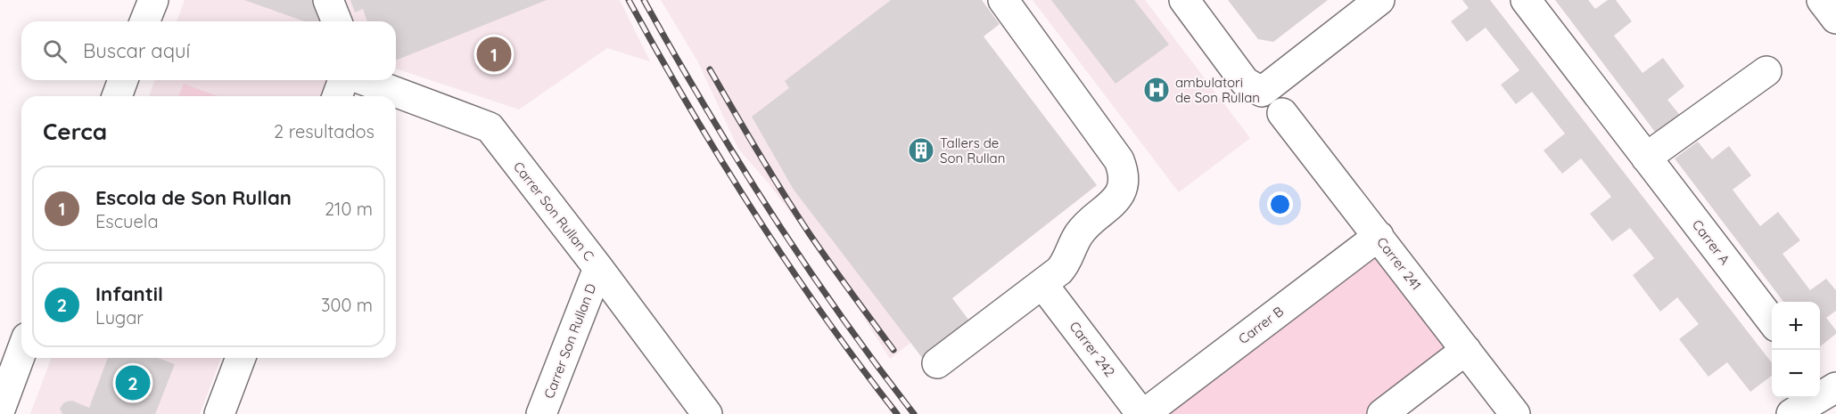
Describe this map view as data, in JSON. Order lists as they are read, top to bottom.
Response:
{
  "streets": {
    "street": [
      "Carrer Son Rullan C",
      "Carrer A",
      "Carrer 241",
      "Carrer B",
      "Carrer Son Rullan D",
      "Carrer 242"
    ]
  },
  "crossings": [
    ["Carrer Son Rullan C", "Carrer Son Rullan D"],
    ["Carrer 241", "Carrer B"],
    ["Carrer B", "Carrer 242"]
  ],
  "places": {
    "hospital": ["ambulatori de Son Rullan"],
    "building": ["Tallers de Son Rullan"]
  },
  "page": {
    "search": "Buscar aquí",
    "pins": ["1", "2"],
    "heading": ["Cerca", "2 resultados"],
    "list": [
      {
        "mark": "1",
        "name": "Escola de Son Rullan",
        "note": "Escuela",
        "value": "210 m"
      },
      {
        "mark": "2",
        "name": "Infantil",
        "note": "Lugar",
        "value": "300 m"
      }
    ],
    "map_buttons": ["+", "−"]
  }
}
